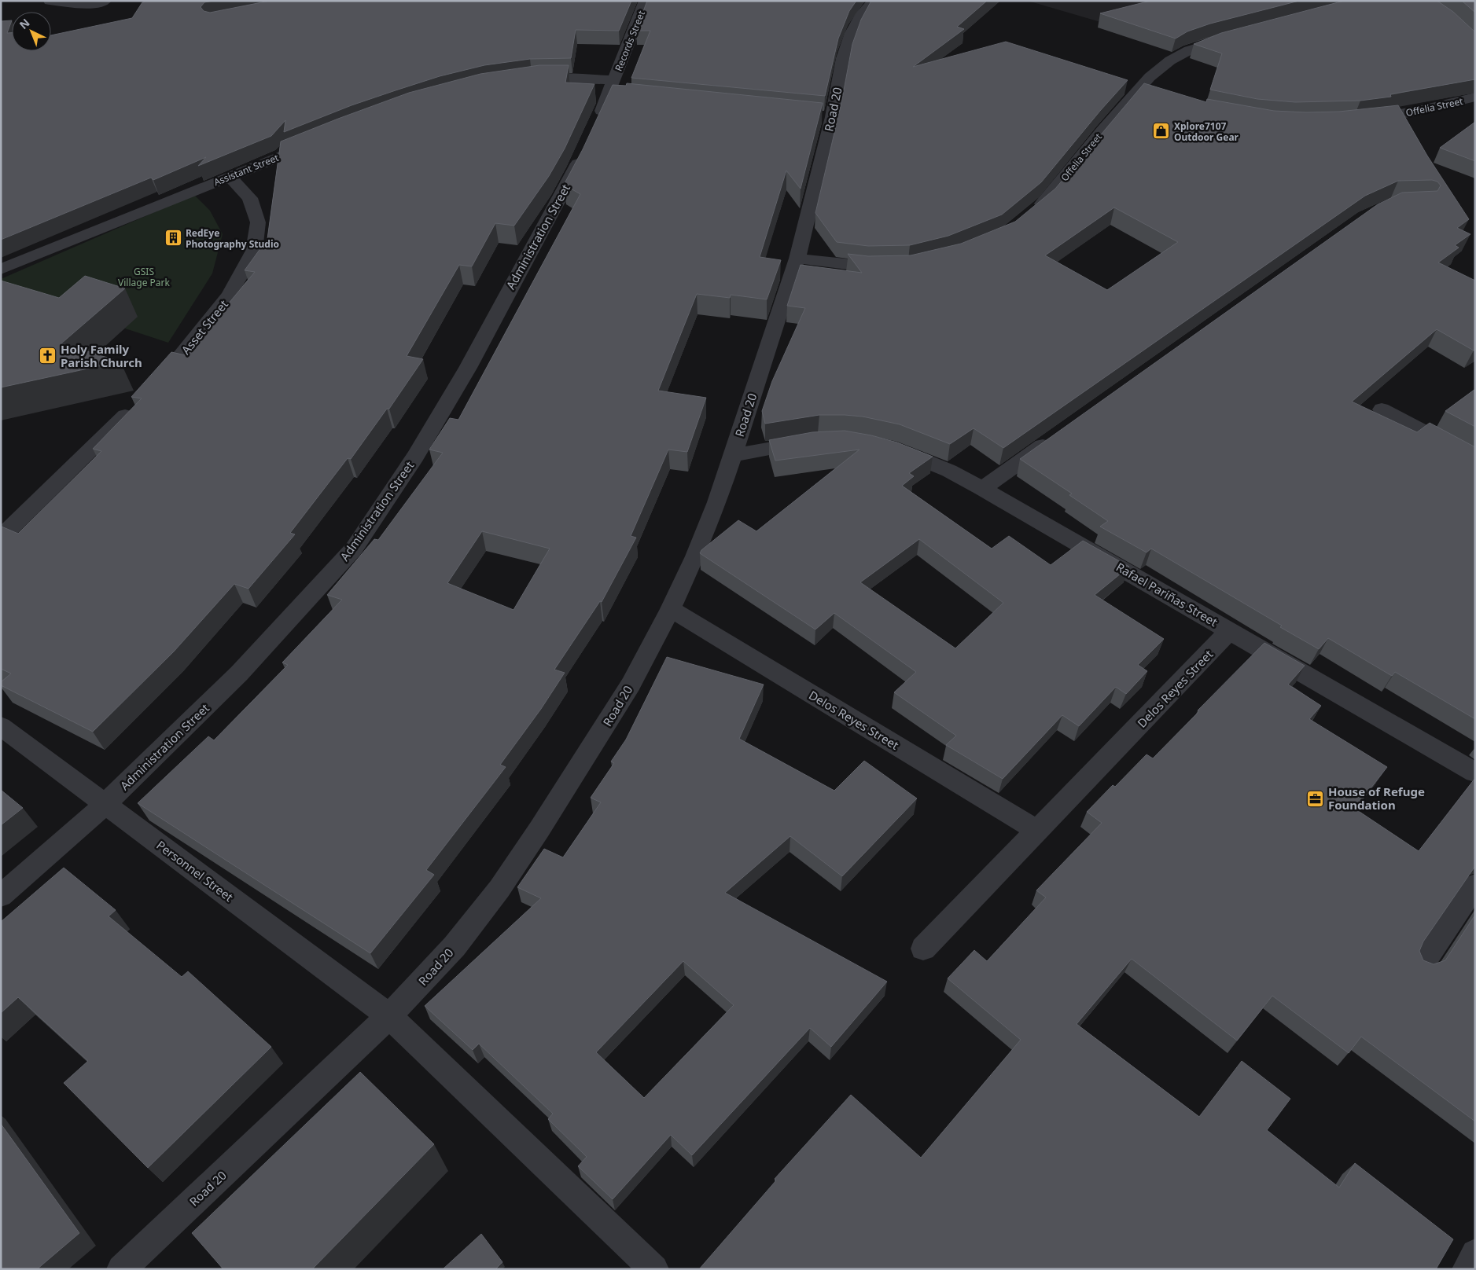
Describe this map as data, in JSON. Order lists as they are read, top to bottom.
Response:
{
  "streets": {
    "street": [
      "Records Street",
      "Offelia Street",
      "Road 20",
      "Assistant Street",
      "Administration Street",
      "Asset Street",
      "Rafael Pariñas Street",
      "Delos Reyes Street",
      "Personnel Street"
    ]
  },
  "crossings": [
    ["Road 20", "Delos Reyes Street"],
    ["Road 20", "Personnel Street"],
    ["Assistant Street", "Asset Street"],
    ["Administration Street", "Personnel Street"],
    ["Rafael Pariñas Street", "Delos Reyes Street"]
  ],
  "parks": ["GSIS Village Park"],
  "places": {
    "shop": ["Xplore7107 Outdoor Gear"],
    "building": ["RedEye Photography Studio"],
    "church": ["Holy Family Parish Church"],
    "office": ["House of Refuge Foundation"]
  },
  "north": "top left"
}
